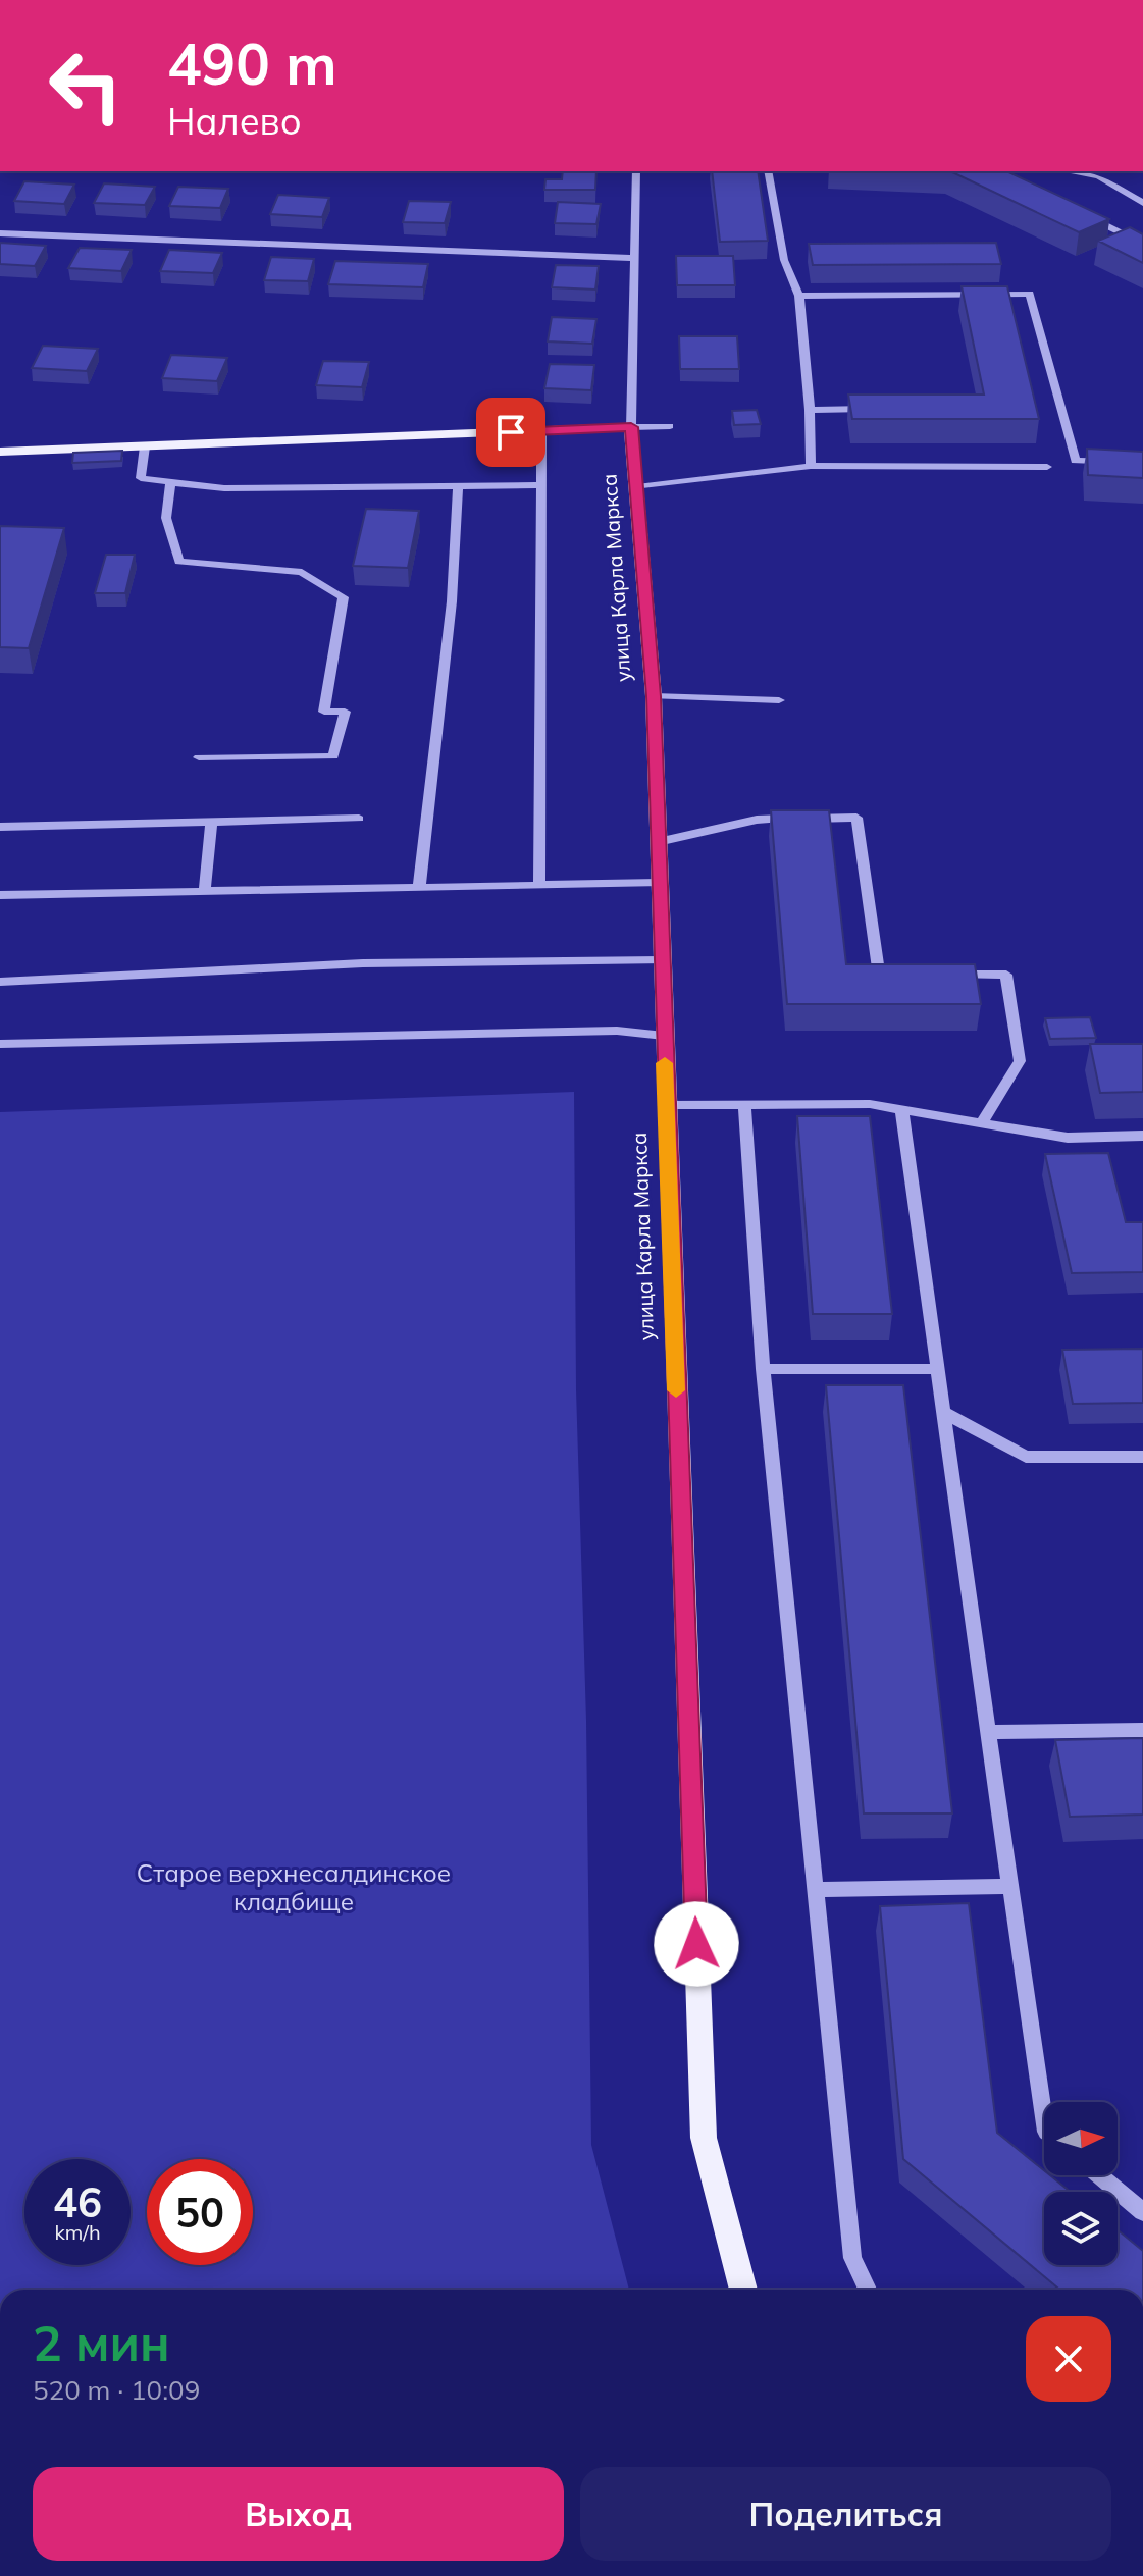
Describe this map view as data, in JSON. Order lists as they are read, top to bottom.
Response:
{
  "streets": {
    "main road": ["улица Карла Маркса"]
  },
  "parks": ["Старое верхнесалдинское кладбище"],
  "north": "right",
  "page": {
    "turn": ["490 m", "Налево"],
    "speed": "46 km/h",
    "limit": "50",
    "heading": ["2 мин", "520 m · 10:09"],
    "buttons": ["Выход", "Поделиться"]
  }
}
